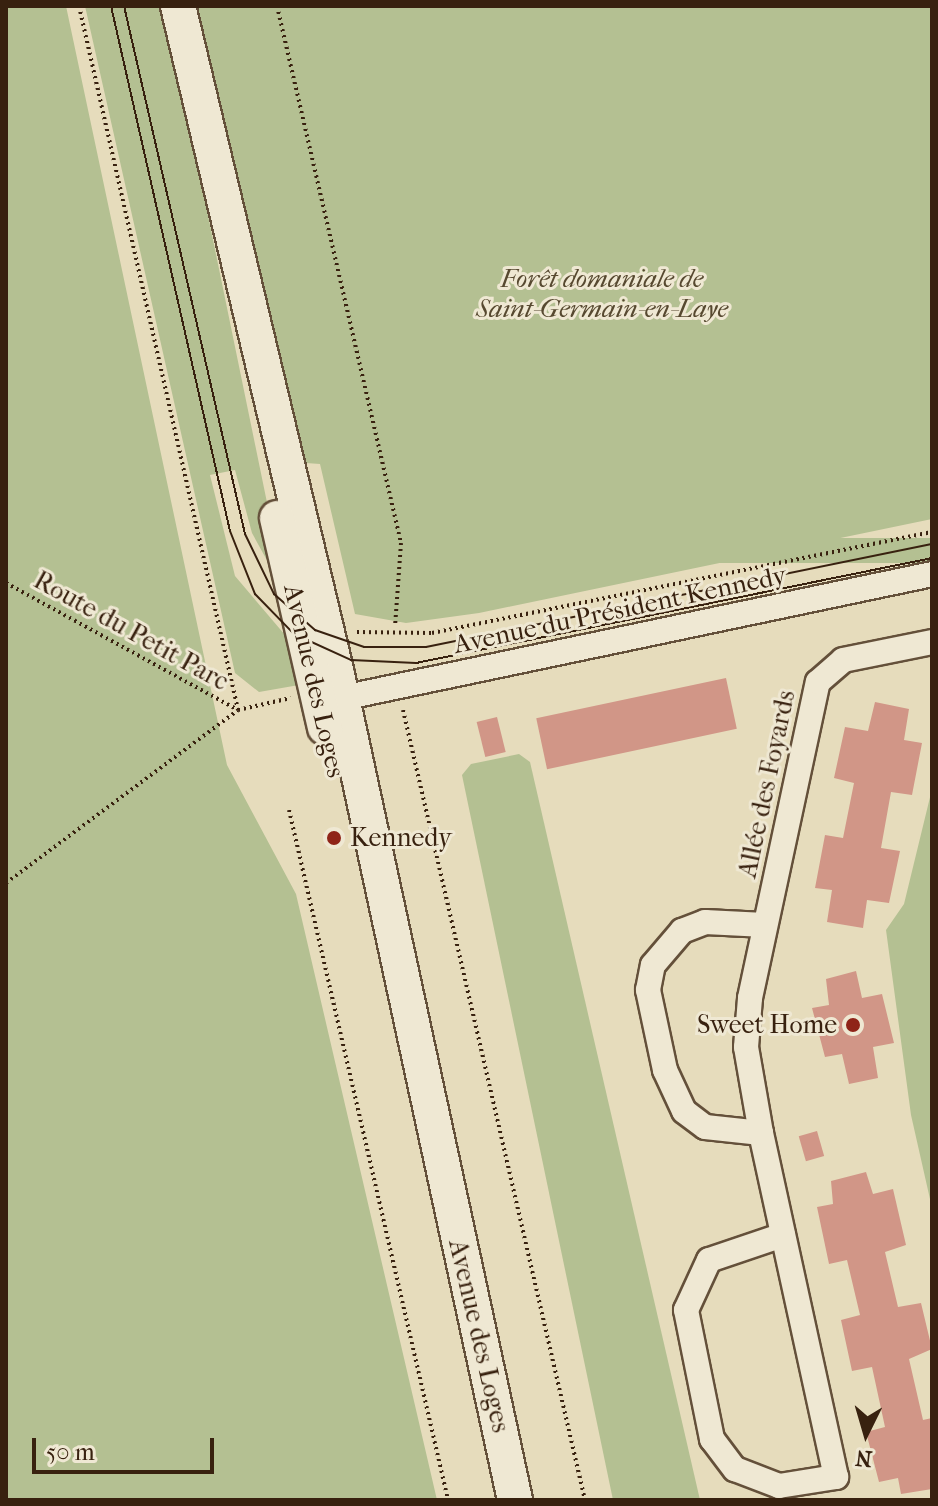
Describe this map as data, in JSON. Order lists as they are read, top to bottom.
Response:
{
  "streets": {
    "main road": ["Avenue des Loges"],
    "street": ["Avenue du Président Kennedy", "Allée des Foyards"],
    "path": ["Route du Petit Parc"]
  },
  "crossings": [
    ["Avenue du Président Kennedy", "Avenue des Loges"]
  ],
  "parks": ["Forêt domaniale de Saint-Germain-en-Laye"],
  "places": ["Kennedy", "Sweet Home"],
  "scale_bar": "50 m",
  "north": "bottom"
}
